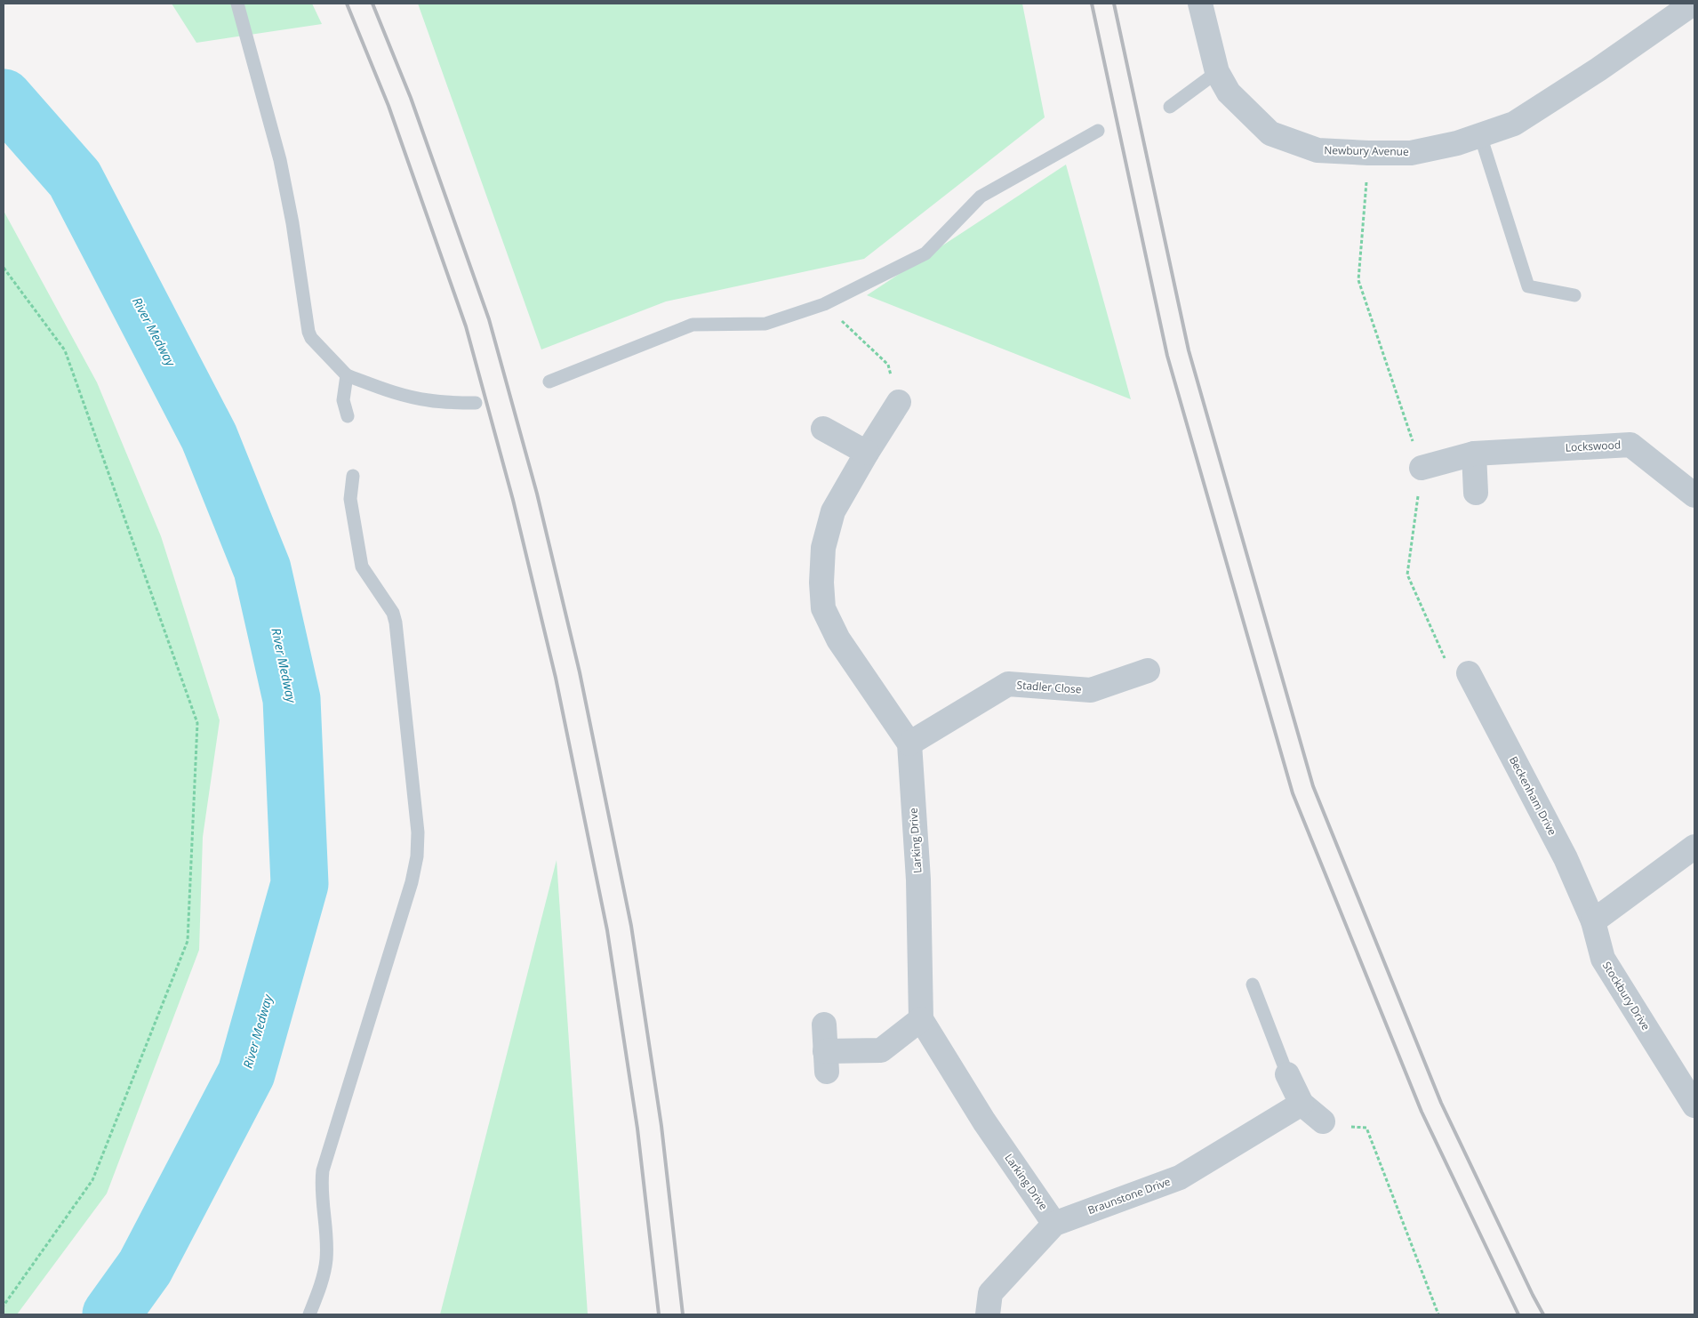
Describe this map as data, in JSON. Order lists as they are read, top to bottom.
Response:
{
  "streets": {
    "street": [
      "Newbury Avenue",
      "Lockswood",
      "Stadler Close",
      "Beckenham Drive",
      "Larking Drive",
      "Stockbury Drive",
      "Braunstone Drive"
    ]
  },
  "crossings": [
    ["Stadler Close", "Larking Drive"],
    ["Beckenham Drive", "Stockbury Drive"],
    ["Larking Drive", "Braunstone Drive"]
  ],
  "water": ["River Medway"]
}
